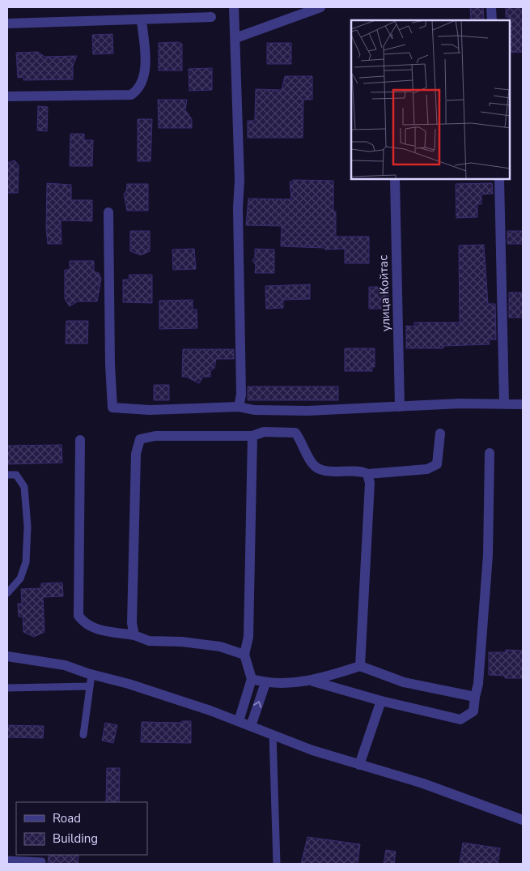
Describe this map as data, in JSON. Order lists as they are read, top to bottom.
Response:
{
  "streets": {
    "street": ["улица Койтас"]
  },
  "legend": ["Road", "Building"]
}
